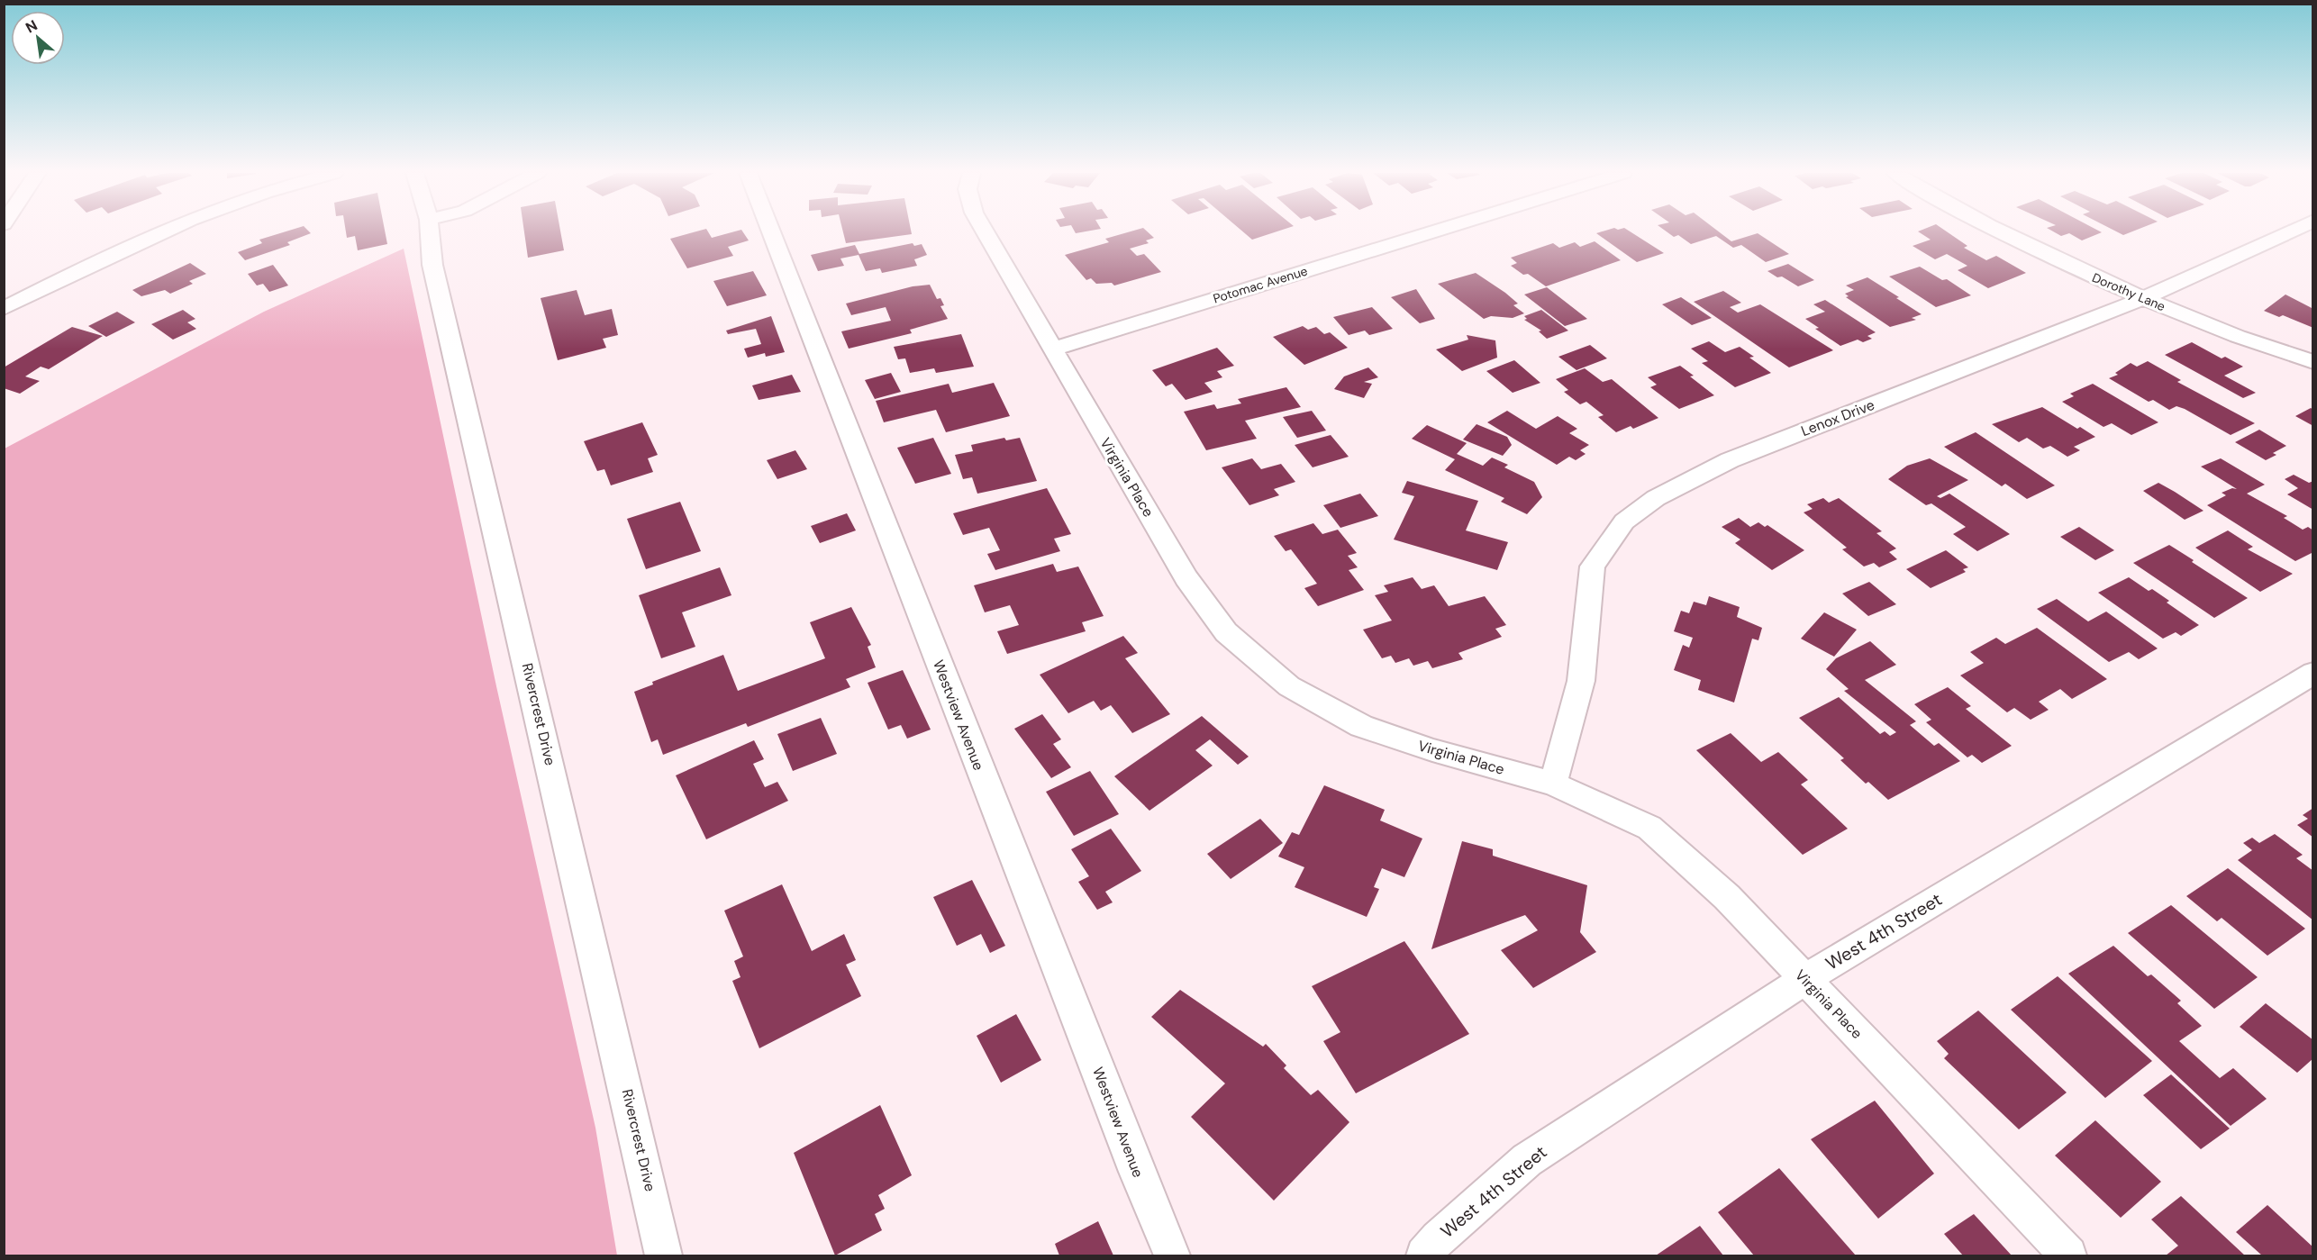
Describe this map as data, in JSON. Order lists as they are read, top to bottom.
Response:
{
  "streets": {
    "street": [
      "Potomac Avenue",
      "Dorothy Lane",
      "Lenox Drive",
      "Virginia Place",
      "Rivercrest Drive",
      "Westview Avenue",
      "West 4th Street"
    ]
  },
  "crossings": [
    ["Potomac Avenue", "Virginia Place"],
    ["Dorothy Lane", "Lenox Drive"],
    ["Lenox Drive", "Virginia Place"],
    ["Virginia Place", "West 4th Street"]
  ],
  "north": "top left"
}
